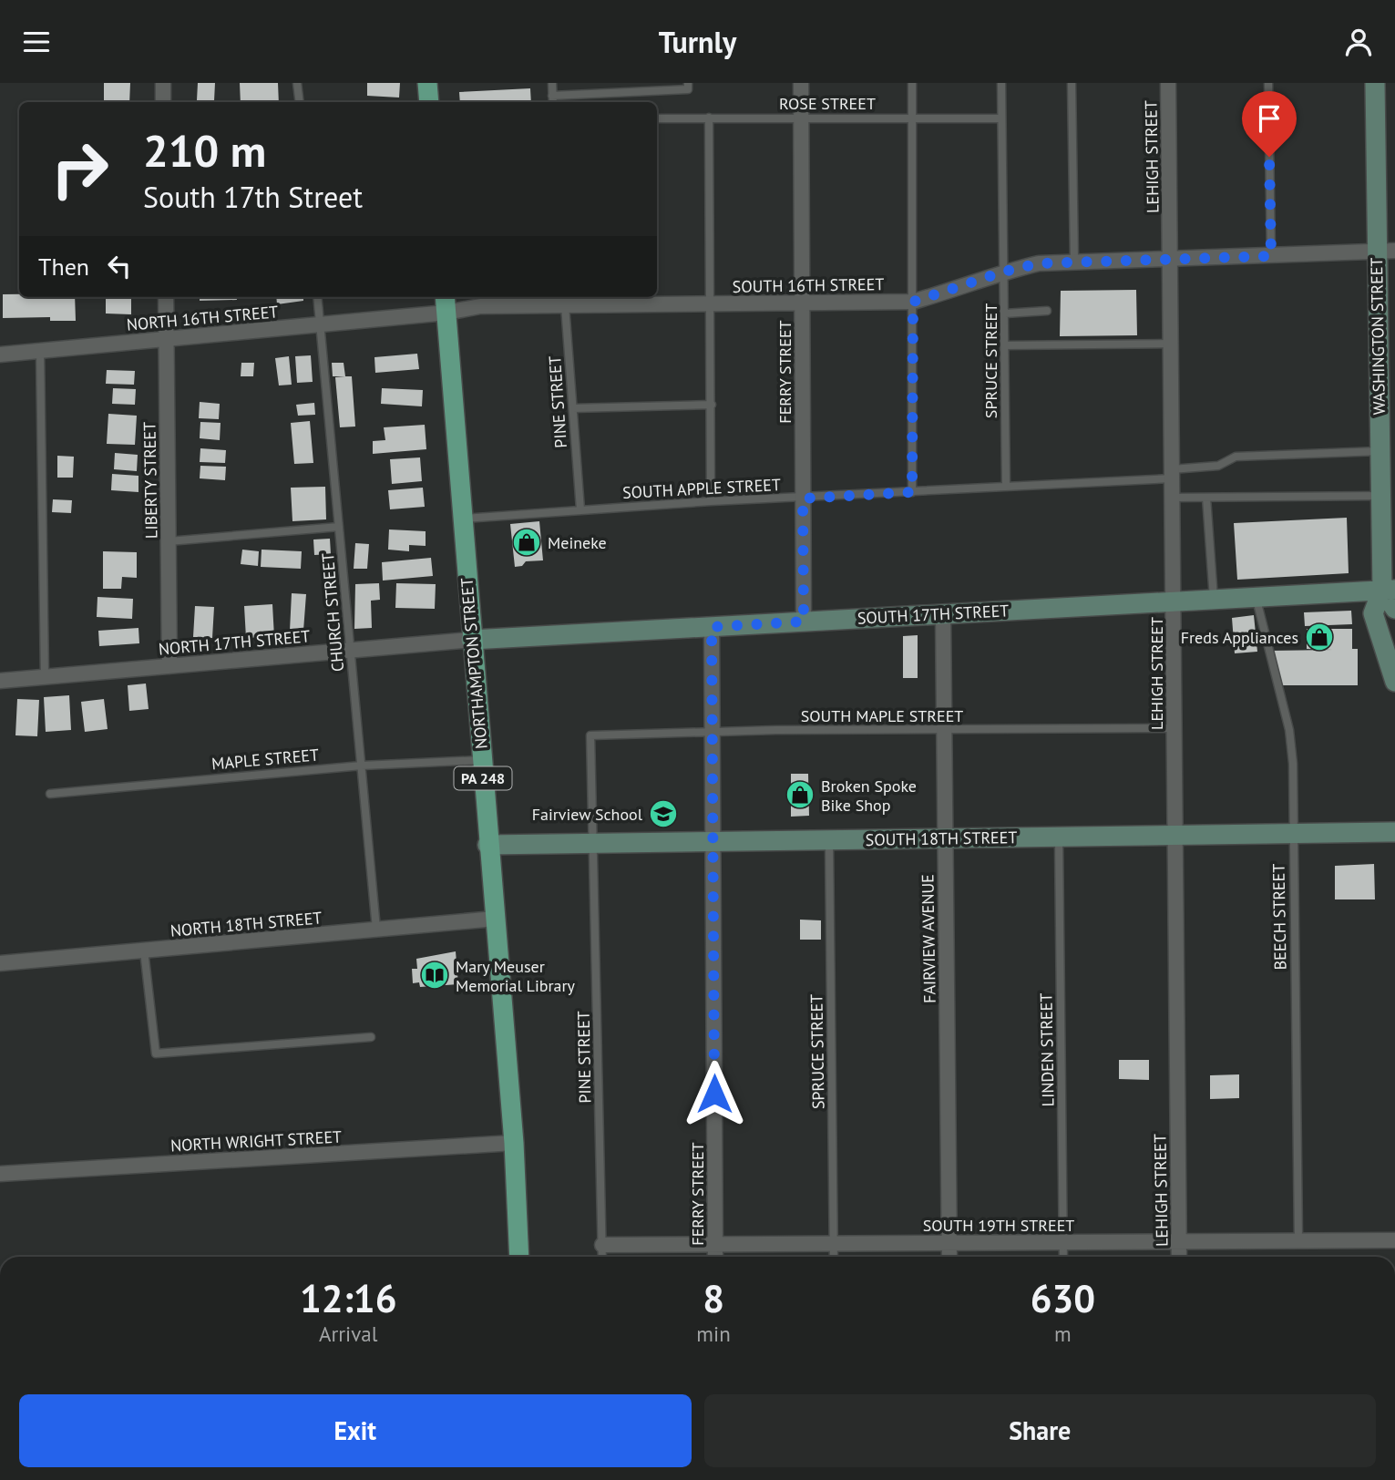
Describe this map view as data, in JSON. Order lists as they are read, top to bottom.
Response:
{
  "streets": {
    "main road": ["NORTHAMPTON STREET", "PA 248"],
    "street": [
      "LEHIGH STREET",
      "SOUTH 16TH STREET",
      "NORTH 16TH STREET",
      "WASHINGTON STREET",
      "FERRY STREET",
      "LIBERTY STREET",
      "SOUTH 17TH STREET",
      "NORTH 17TH STREET",
      "SOUTH 18TH STREET",
      "NORTH 18TH STREET",
      "FAIRVIEW AVENUE",
      "NORTH WRIGHT STREET",
      "SOUTH 19TH STREET"
    ],
    "lane": [
      "ROSE STREET",
      "SPRUCE STREET",
      "PINE STREET",
      "SOUTH APPLE STREET",
      "CHURCH STREET",
      "SOUTH MAPLE STREET",
      "MAPLE STREET",
      "BEECH STREET",
      "LINDEN STREET"
    ]
  },
  "crossings": [
    ["ROSE STREET", "SPRUCE STREET"],
    ["ROSE STREET", "FERRY STREET"],
    ["LEHIGH STREET", "SOUTH 16TH STREET"],
    ["LEHIGH STREET", "SOUTH APPLE STREET"],
    ["LEHIGH STREET", "SOUTH 17TH STREET"],
    ["LEHIGH STREET", "SOUTH MAPLE STREET"],
    ["LEHIGH STREET", "SOUTH 18TH STREET"],
    ["LEHIGH STREET", "SOUTH 19TH STREET"],
    ["SOUTH 16TH STREET", "NORTH 16TH STREET"],
    ["SOUTH 16TH STREET", "WASHINGTON STREET"],
    ["SOUTH 16TH STREET", "SPRUCE STREET"],
    ["SOUTH 16TH STREET", "FERRY STREET"],
    ["SOUTH 16TH STREET", "PINE STREET"],
    ["SOUTH 16TH STREET", "NORTHAMPTON STREET"],
    ["NORTH 16TH STREET", "LIBERTY STREET"],
    ["NORTH 16TH STREET", "CHURCH STREET"],
    ["NORTH 16TH STREET", "NORTHAMPTON STREET"],
    ["WASHINGTON STREET", "SOUTH APPLE STREET"],
    ["WASHINGTON STREET", "SOUTH 17TH STREET"],
    ["SPRUCE STREET", "SOUTH APPLE STREET"],
    ["SPRUCE STREET", "SOUTH 18TH STREET"],
    ["SPRUCE STREET", "SOUTH 19TH STREET"],
    ["FERRY STREET", "SOUTH APPLE STREET"],
    ["FERRY STREET", "SOUTH 17TH STREET"],
    ["FERRY STREET", "SOUTH MAPLE STREET"],
    ["FERRY STREET", "SOUTH 18TH STREET"],
    ["FERRY STREET", "SOUTH 19TH STREET"],
    ["PINE STREET", "SOUTH APPLE STREET"],
    ["PINE STREET", "SOUTH MAPLE STREET"],
    ["PINE STREET", "SOUTH 18TH STREET"],
    ["PINE STREET", "SOUTH 19TH STREET"],
    ["LIBERTY STREET", "NORTH 17TH STREET"],
    ["SOUTH APPLE STREET", "NORTHAMPTON STREET"],
    ["CHURCH STREET", "NORTH 17TH STREET"],
    ["CHURCH STREET", "MAPLE STREET"],
    ["CHURCH STREET", "NORTH 18TH STREET"],
    ["SOUTH 17TH STREET", "NORTH 17TH STREET"],
    ["SOUTH 17TH STREET", "NORTHAMPTON STREET"],
    ["SOUTH 17TH STREET", "BEECH STREET"],
    ["SOUTH 17TH STREET", "FAIRVIEW AVENUE"],
    ["NORTH 17TH STREET", "NORTHAMPTON STREET"],
    ["NORTHAMPTON STREET", "MAPLE STREET"],
    ["NORTHAMPTON STREET", "SOUTH 18TH STREET"],
    ["NORTHAMPTON STREET", "NORTH 18TH STREET"],
    ["NORTHAMPTON STREET", "NORTH WRIGHT STREET"],
    ["SOUTH MAPLE STREET", "FAIRVIEW AVENUE"],
    ["SOUTH 18TH STREET", "BEECH STREET"],
    ["SOUTH 18TH STREET", "FAIRVIEW AVENUE"],
    ["SOUTH 18TH STREET", "LINDEN STREET"],
    ["BEECH STREET", "SOUTH 19TH STREET"],
    ["FAIRVIEW AVENUE", "SOUTH 19TH STREET"],
    ["LINDEN STREET", "SOUTH 19TH STREET"]
  ],
  "places": {
    "shop": ["Meineke", "Freds Appliances", "Broken Spoke Bike Shop"],
    "school or university": ["Fairview School"],
    "library": ["Mary Meuser Memorial Library"]
  },
  "page": {
    "header": "Turnly",
    "turn": ["210 m", "South 17th Street"],
    "then": "Then",
    "eta": [
      "12:16",
      "Arrival",
      "8",
      "min",
      "630",
      "m"
    ],
    "buttons": ["Exit", "Share"]
  }
}
